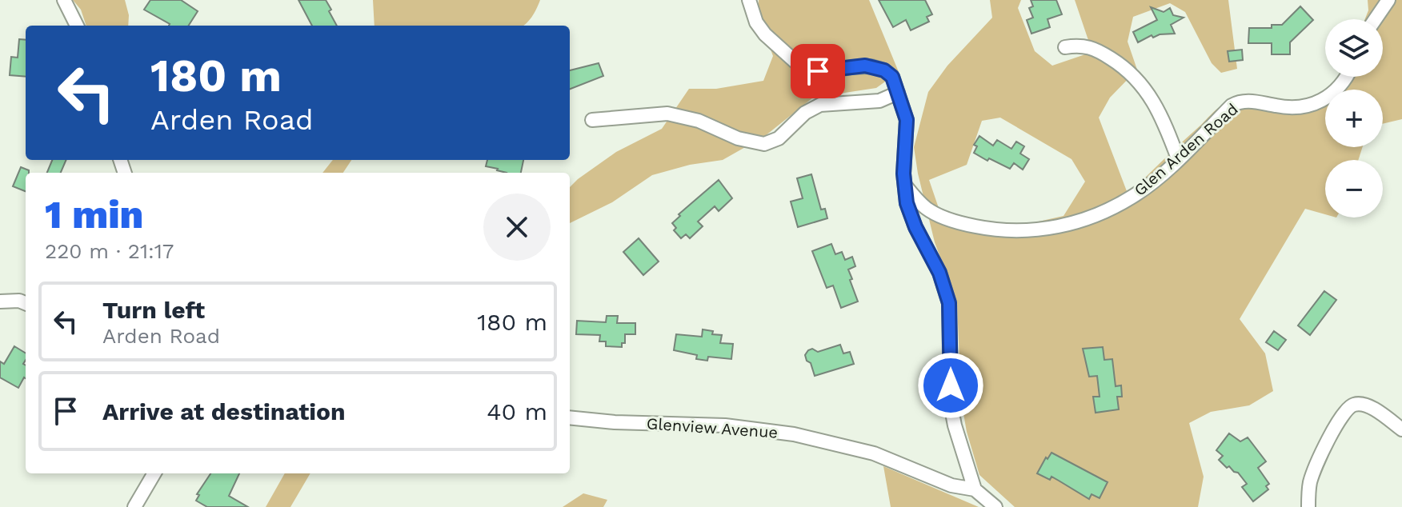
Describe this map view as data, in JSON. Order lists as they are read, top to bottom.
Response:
{
  "streets": {
    "street": ["Glen Arden Road", "Glenview Avenue"]
  },
  "page": {
    "map_buttons": ["+", "−"],
    "turn": ["180 m", "Arden Road"],
    "heading": ["1 min", "220 m · 21:17"],
    "list": [
      {
        "name": "Turn left",
        "note": "Arden Road",
        "value": "180 m"
      },
      {
        "name": "Arrive at destination",
        "value": "40 m"
      }
    ]
  }
}
